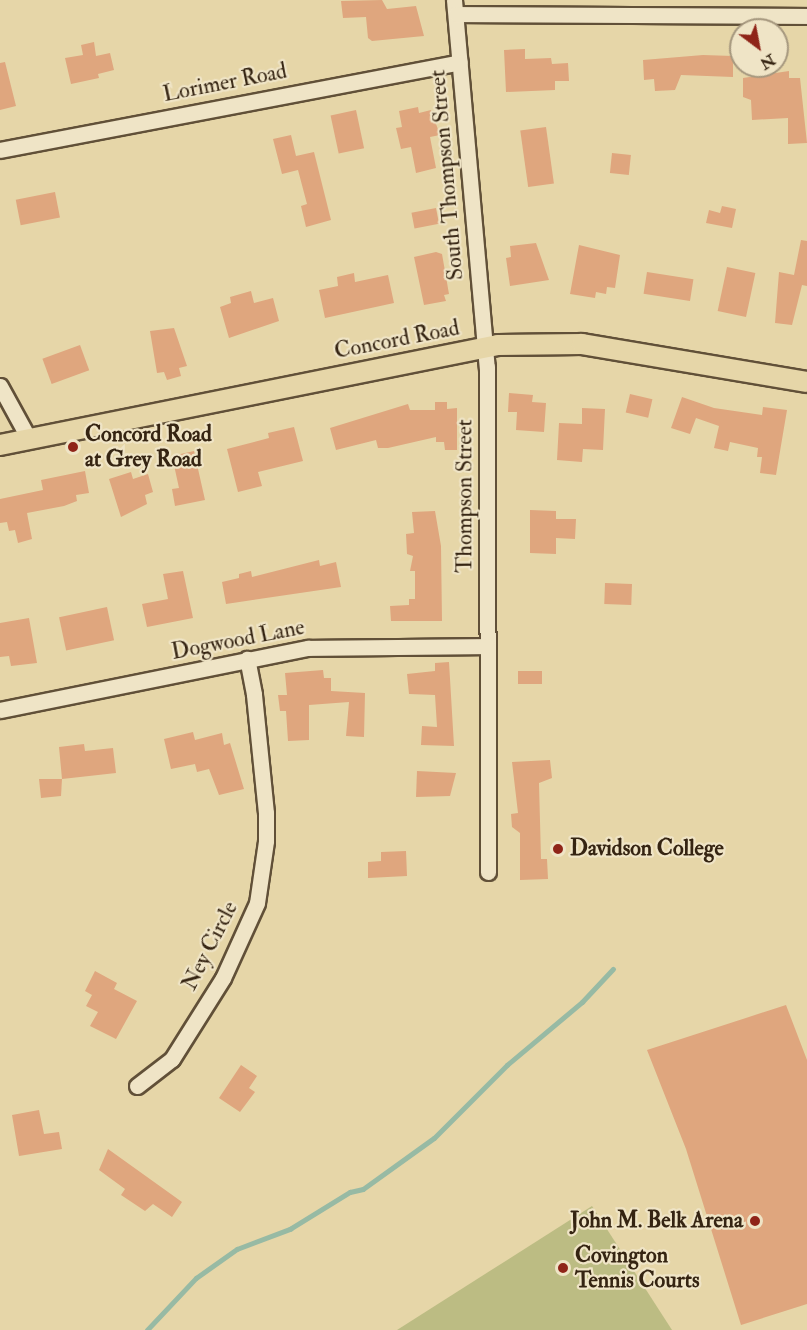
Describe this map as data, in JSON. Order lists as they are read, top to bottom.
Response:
{
  "streets": {
    "main road": ["Concord Road"],
    "street": [
      "Lorimer Road",
      "South Thompson Street",
      "Thompson Street",
      "Dogwood Lane",
      "Ney Circle"
    ]
  },
  "crossings": [
    ["Lorimer Road", "South Thompson Street"],
    ["South Thompson Street", "Concord Road"],
    ["South Thompson Street", "Thompson Street"],
    ["Concord Road", "Thompson Street"],
    ["Thompson Street", "Dogwood Lane"],
    ["Dogwood Lane", "Ney Circle"]
  ],
  "places": [
    "Concord Road at Grey Road",
    "Davidson College",
    "John M. Belk Arena",
    "Covington Tennis Courts"
  ],
  "north": "bottom right"
}
